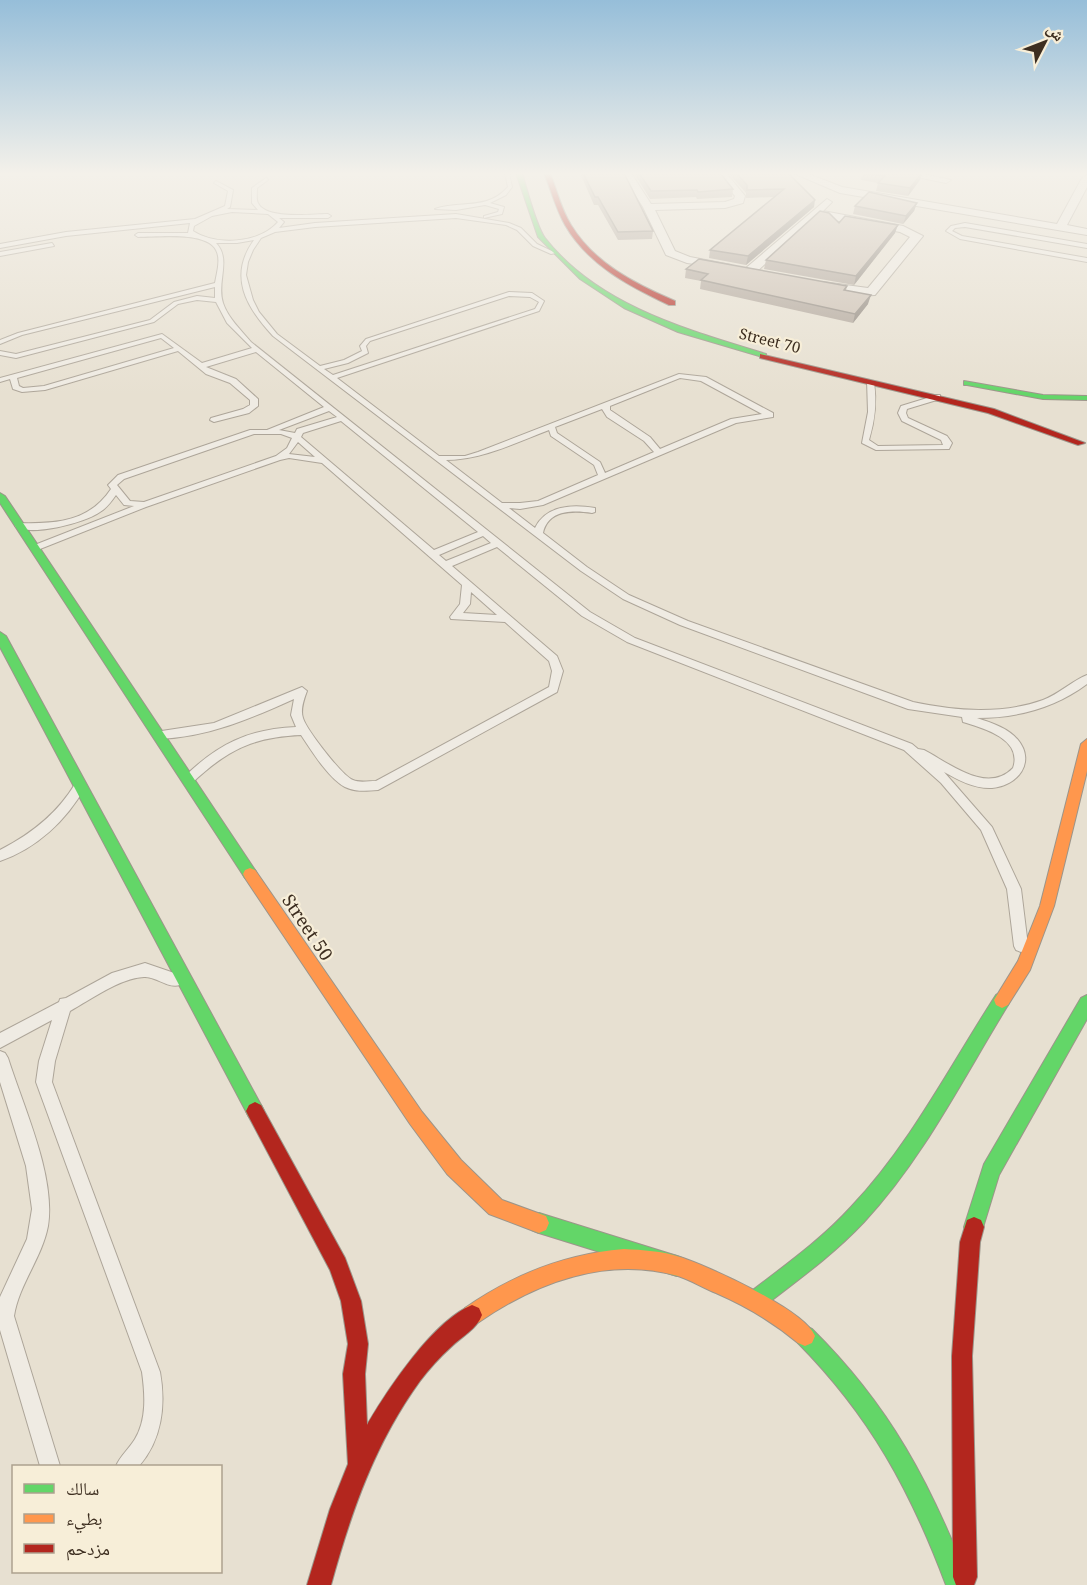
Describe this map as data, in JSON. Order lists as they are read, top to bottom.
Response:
{
  "streets": {
    "main road": ["Street 70", "Street 50"]
  },
  "legend": ["سالك", "بطيء", "مزدحم"],
  "north": "top right"
}
